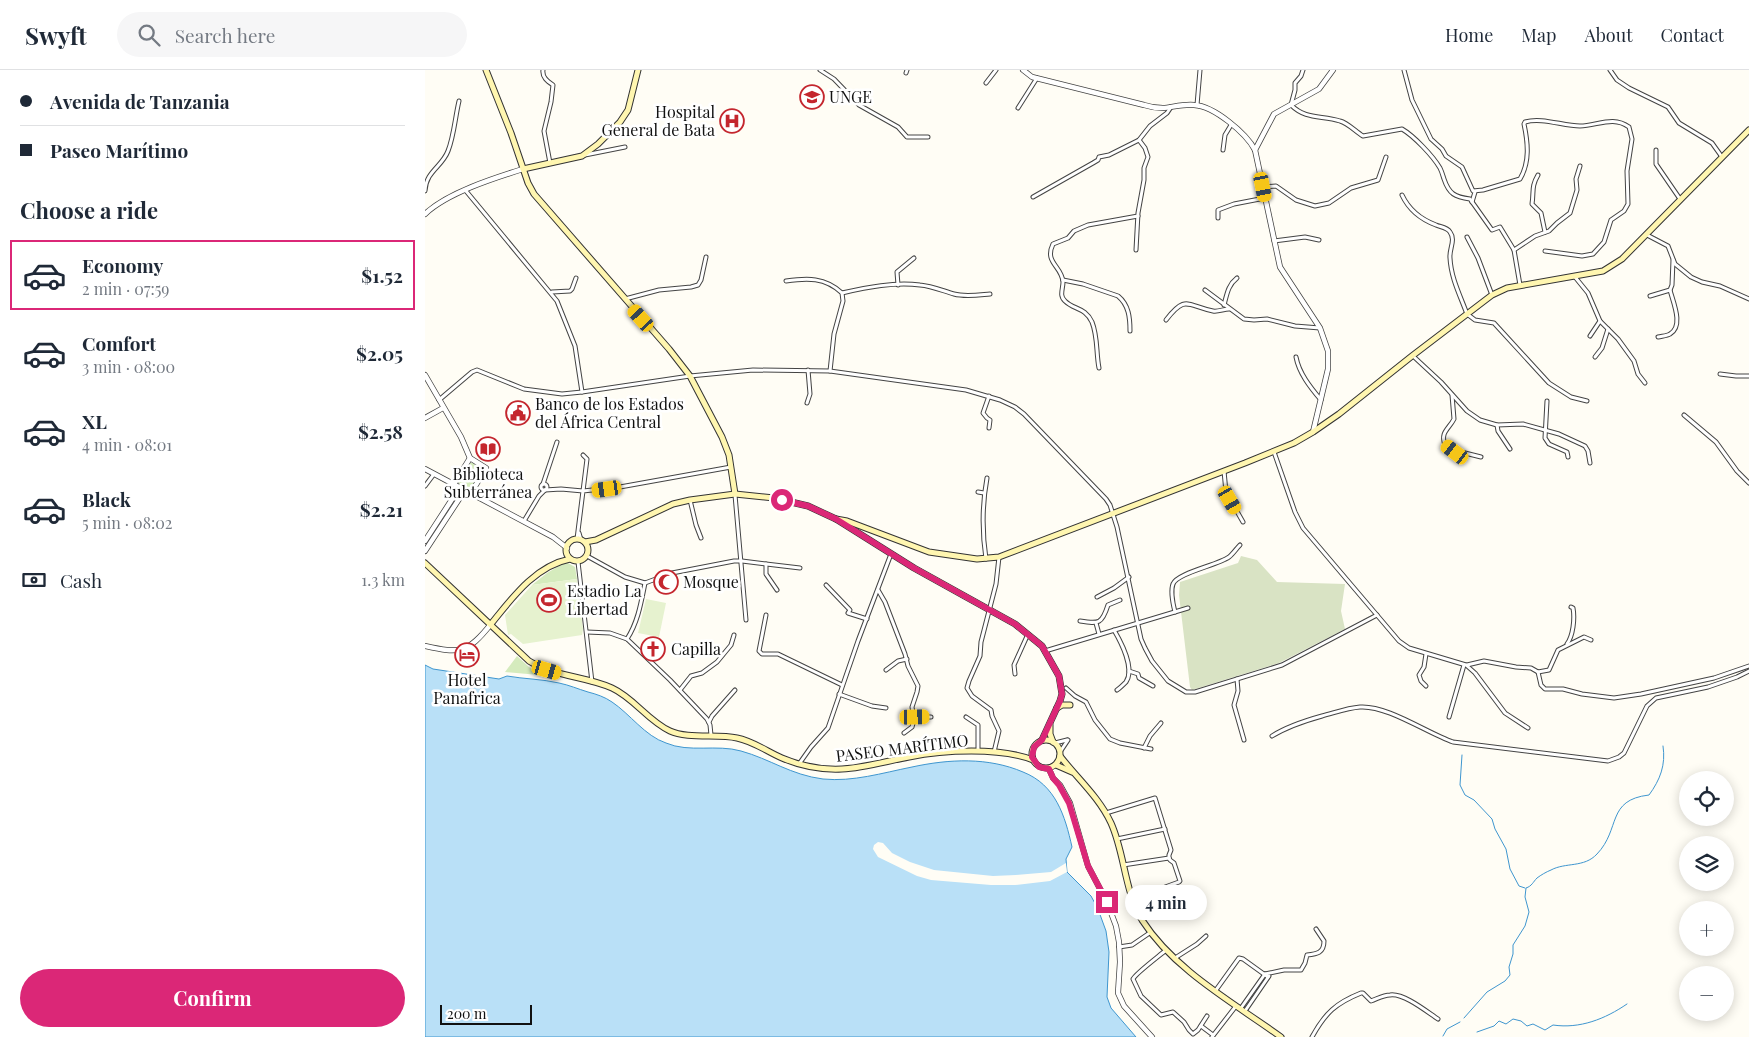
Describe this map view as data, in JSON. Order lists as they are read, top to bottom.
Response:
{
  "streets": {
    "main road": ["PASEO MARÍTIMO"]
  },
  "places": {
    "school or university": ["UNGE"],
    "hospital": ["Hospital General de Bata"],
    "public building": ["Banco de los Estados del África Central"],
    "library": ["Biblioteca Subterránea"],
    "mosque": ["Mosque"],
    "sports": ["Estadio La Libertad"],
    "church": ["Capilla"],
    "hotel": ["Hotel Panafrica"]
  },
  "scale_bar": "200 m",
  "page": {
    "header": "Swyft",
    "search": "Search here",
    "nav": [
      "Home",
      "Map",
      "About",
      "Contact"
    ],
    "banner": ["Avenida de Tanzania", "Paseo Marítimo"],
    "heading": "Choose a ride",
    "list": [
      {
        "name": "Economy",
        "note": "2 min · 07:59",
        "value": "$1.52"
      },
      {
        "name": "Comfort",
        "note": "3 min · 08:00",
        "value": "$2.05"
      },
      {
        "name": "XL",
        "note": "4 min · 08:01",
        "value": "$2.58"
      },
      {
        "name": "Black",
        "note": "5 min · 08:02",
        "value": "$2.21"
      }
    ],
    "pay": ["Cash", "1.3 km"],
    "map_buttons": ["+", "−"],
    "bubble": "4 min",
    "buttons": "Confirm",
    "scale": "200 m"
  }
}
